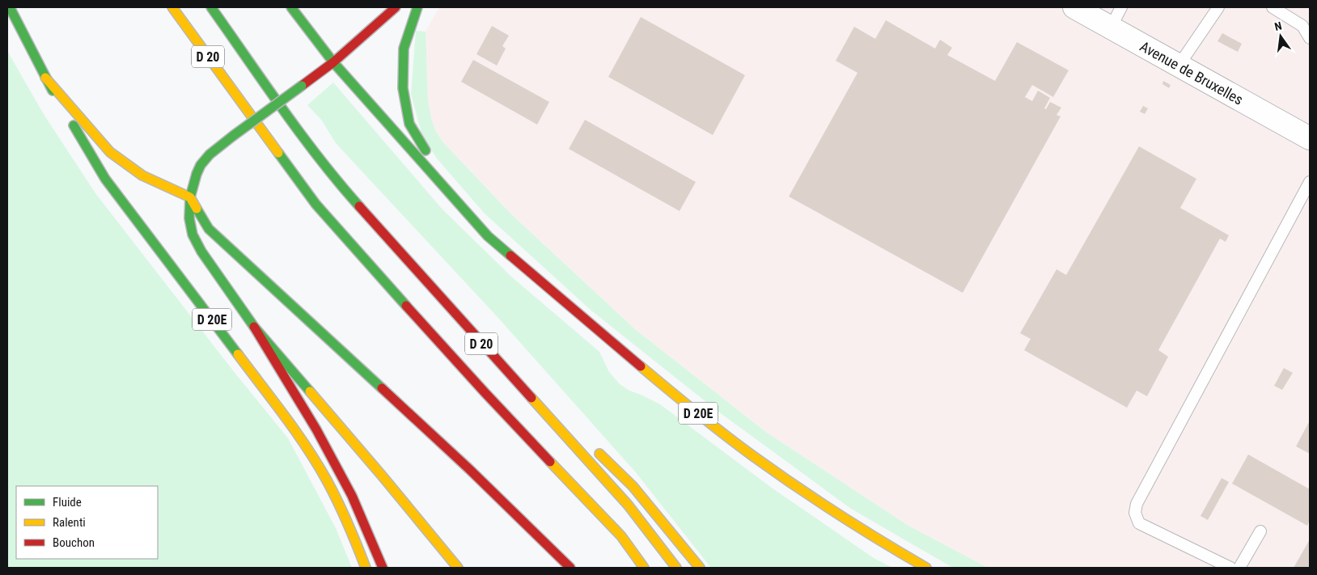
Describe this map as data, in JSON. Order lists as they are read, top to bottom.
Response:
{
  "streets": {
    "main road": ["D 20", "D 20E"],
    "street": ["Avenue de Bruxelles"]
  },
  "legend": ["Fluide", "Ralenti", "Bouchon"],
  "north": "top"
}
